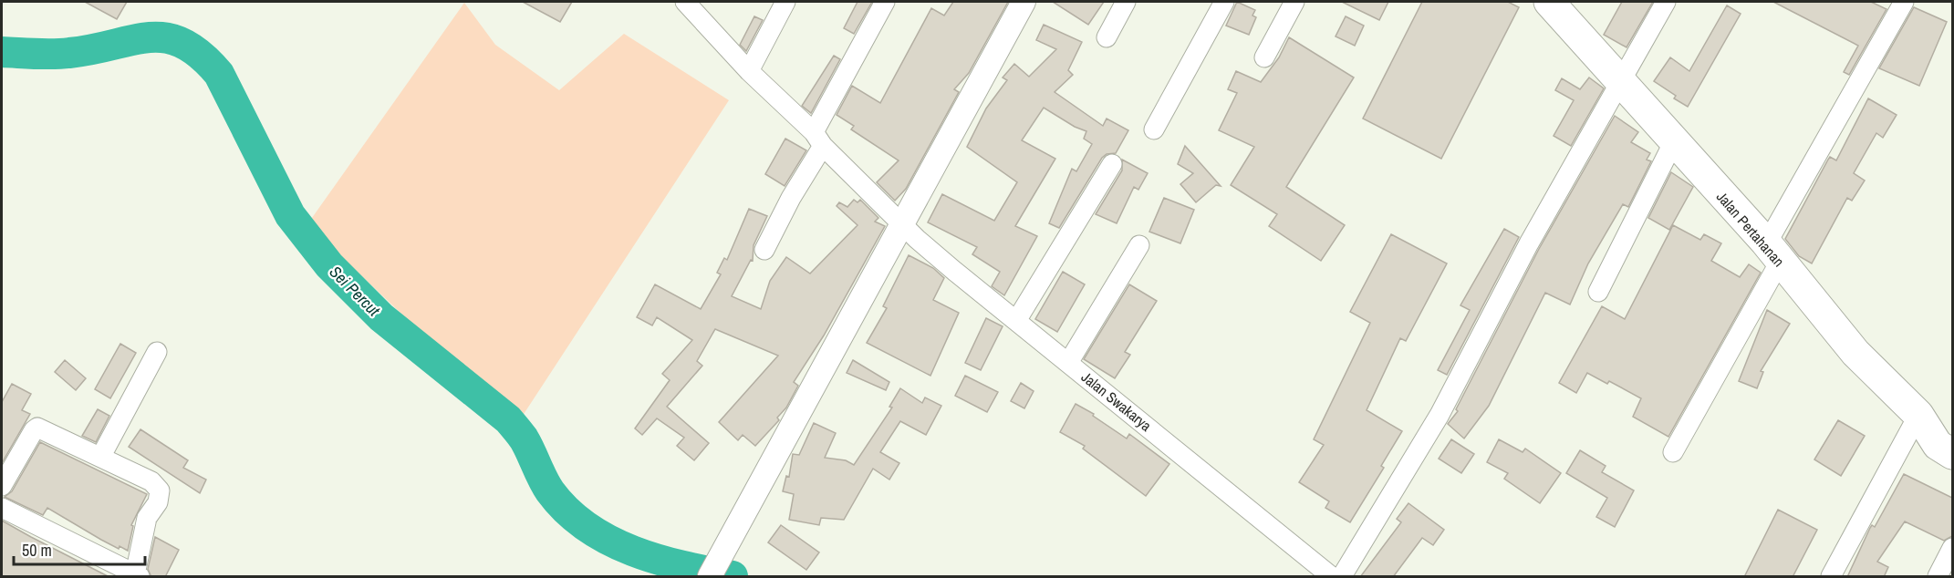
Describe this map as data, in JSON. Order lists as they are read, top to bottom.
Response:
{
  "streets": {
    "main road": ["Jalan Pertahanan"],
    "street": ["Jalan Swakarya"]
  },
  "water": ["Sei Percut"],
  "scale_bar": "50 m"
}
